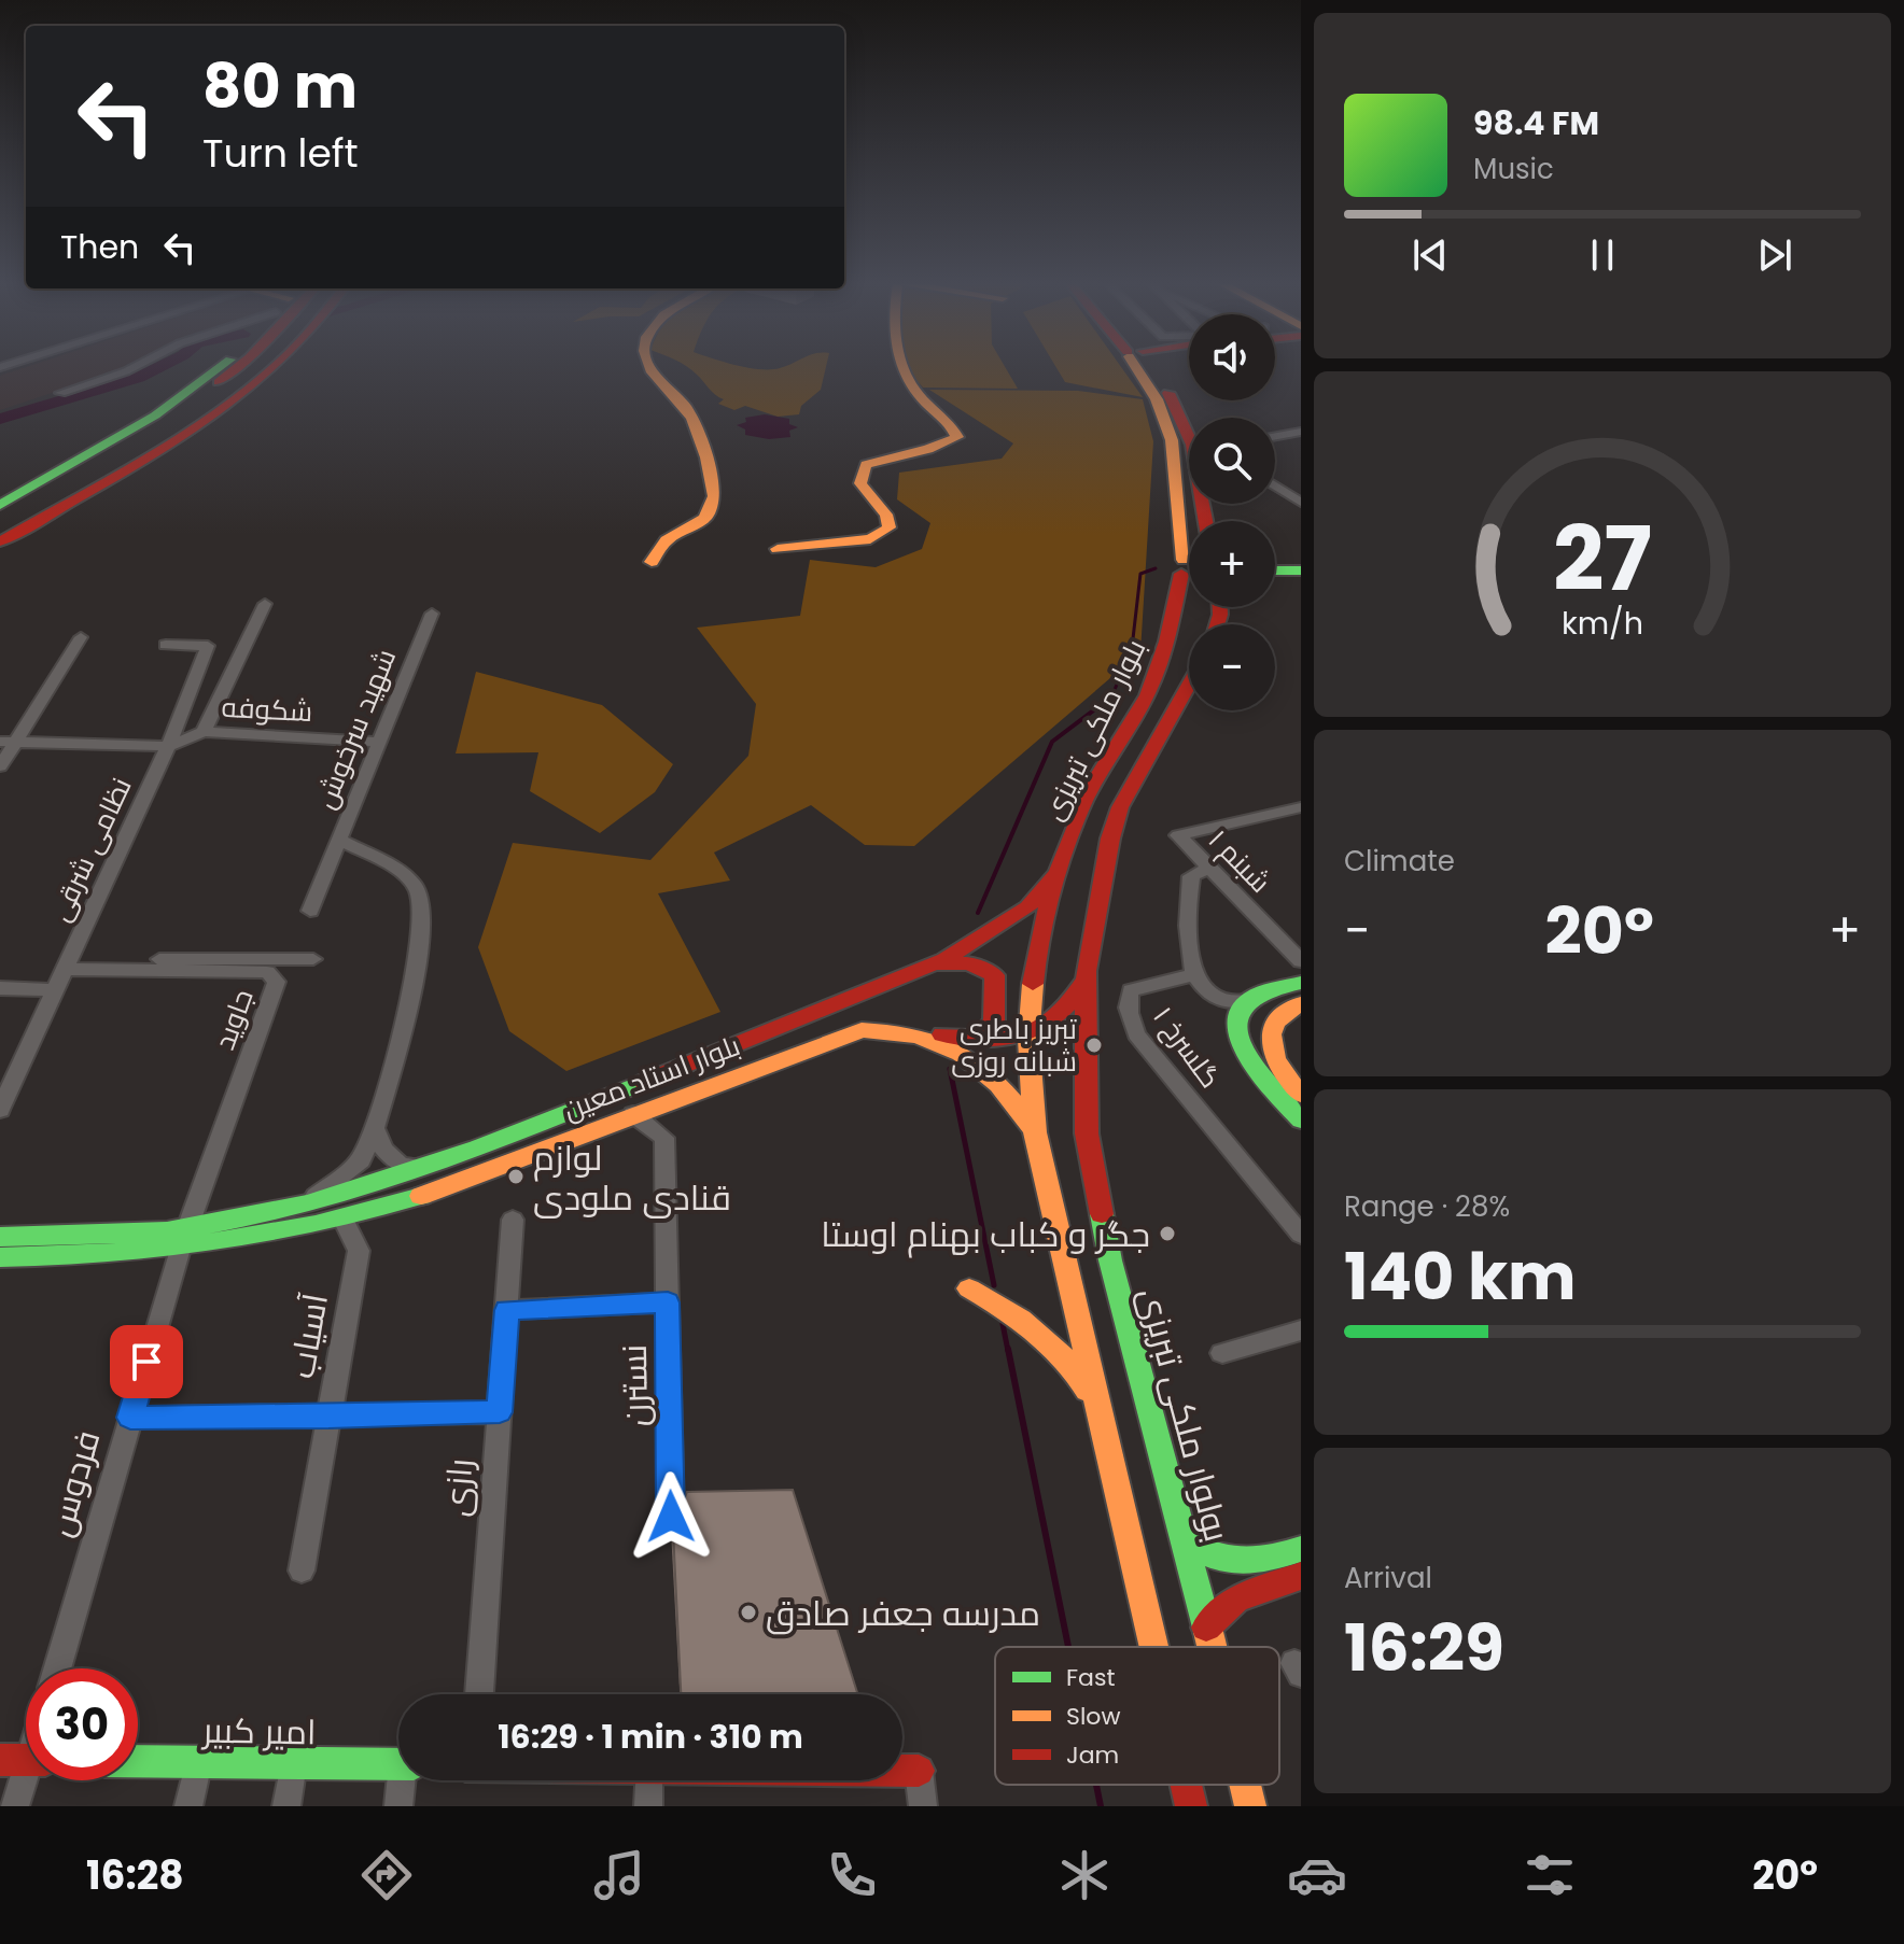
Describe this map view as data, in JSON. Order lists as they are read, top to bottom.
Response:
{
  "streets": {
    "main road": [
      "بلوار ملکى تبریزى",
      "بلوار استاد معین",
      "بولوار ملکی تبریزی",
      "امیر کبیر"
    ],
    "street": [
      "شکوفه",
      "شهید سرخوش",
      "نظامی شرقی",
      "شبنم ۱",
      "جاوید",
      "گلسرخ ۱",
      "آسیاب",
      "نسترن",
      "فردوس",
      "رازی"
    ]
  },
  "crossings": [
    ["شکوفه", "شهید سرخوش"],
    ["شکوفه", "نظامی شرقی"],
    ["شهید سرخوش", "بلوار استاد معین"],
    ["بلوار ملکى تبریزى", "بلوار استاد معین"],
    ["بلوار ملکى تبریزى", "بولوار ملکی تبریزی"],
    ["نظامی شرقی", "جاوید"],
    ["شبنم ۱", "گلسرخ ۱"],
    ["جاوید", "بلوار استاد معین"],
    ["جاوید", "فردوس"],
    ["بلوار استاد معین", "آسیاب"],
    ["بلوار استاد معین", "نسترن"],
    ["بلوار استاد معین", "فردوس"]
  ],
  "places": [
    "تبریز باطری شبانه روزی",
    "لوازم قنادی ملودی",
    "جگر و کباب بهنام اوستا",
    "مدرسه جعفر صادق"
  ],
  "legend": ["Fast", "Slow", "Jam"],
  "page": {
    "turn": ["80 m", "Turn left"],
    "song": ["98.4 FM", "Music"],
    "then": "Then",
    "map_buttons": ["+", "−"],
    "tile": [
      "Climate",
      ["Range · 28%", "140 km"],
      ["Arrival", "16:29"]
    ],
    "heat": ["−", "20°", "+"],
    "limit": "30",
    "trip": "16:29 · 1 min · 310 m",
    "tabs": ["16:28", "20°"],
    "gauge": ["27", "km/h"]
  }
}
